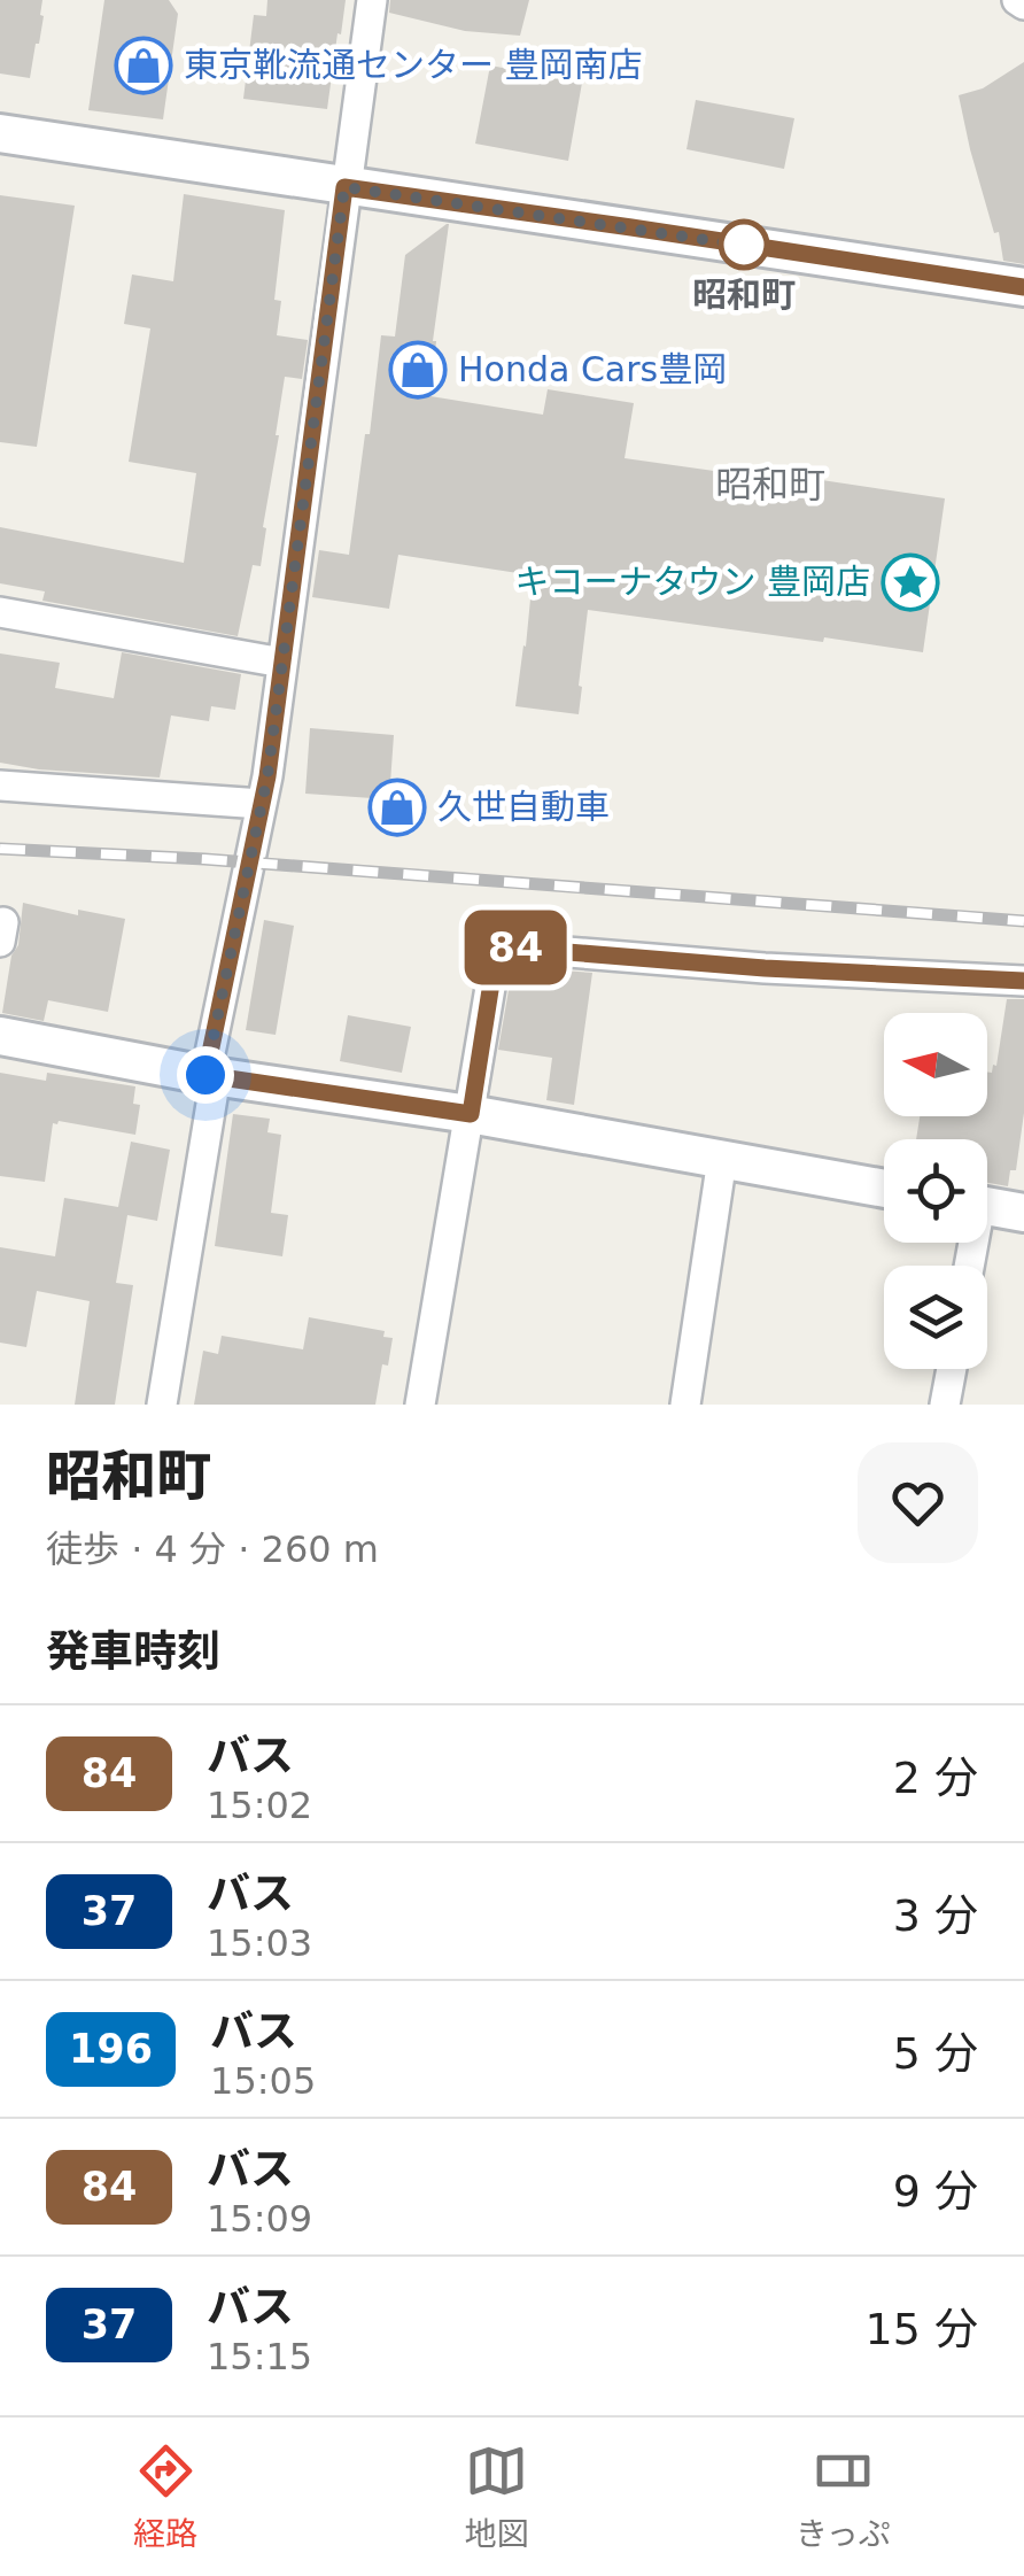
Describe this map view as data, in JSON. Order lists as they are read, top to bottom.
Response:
{
  "districts": ["昭和町"],
  "places": {
    "shop": ["東京靴流通センター 豊岡南店", "Honda Cars豊岡", "久世自動車"],
    "other": ["昭和町"],
    "place": ["キコーナタウン 豊岡店"]
  },
  "lines": ["bus line 84"],
  "north": "left",
  "page": {
    "on_map": "84",
    "heading": [
      ["昭和町", "徒歩 · 4 分 · 260 m"],
      "発車時刻"
    ],
    "list": [
      {
        "mark": "84",
        "name": "バス",
        "note": "15:02",
        "value": "2 分"
      },
      {
        "mark": "37",
        "name": "バス",
        "note": "15:03",
        "value": "3 分"
      },
      {
        "mark": "196",
        "name": "バス",
        "note": "15:05",
        "value": "5 分"
      },
      {
        "mark": "84",
        "name": "バス",
        "note": "15:09",
        "value": "9 分"
      },
      {
        "mark": "37",
        "name": "バス",
        "note": "15:15",
        "value": "15 分"
      }
    ],
    "tabs": ["経路", "地図", "きっぷ"]
  }
}
